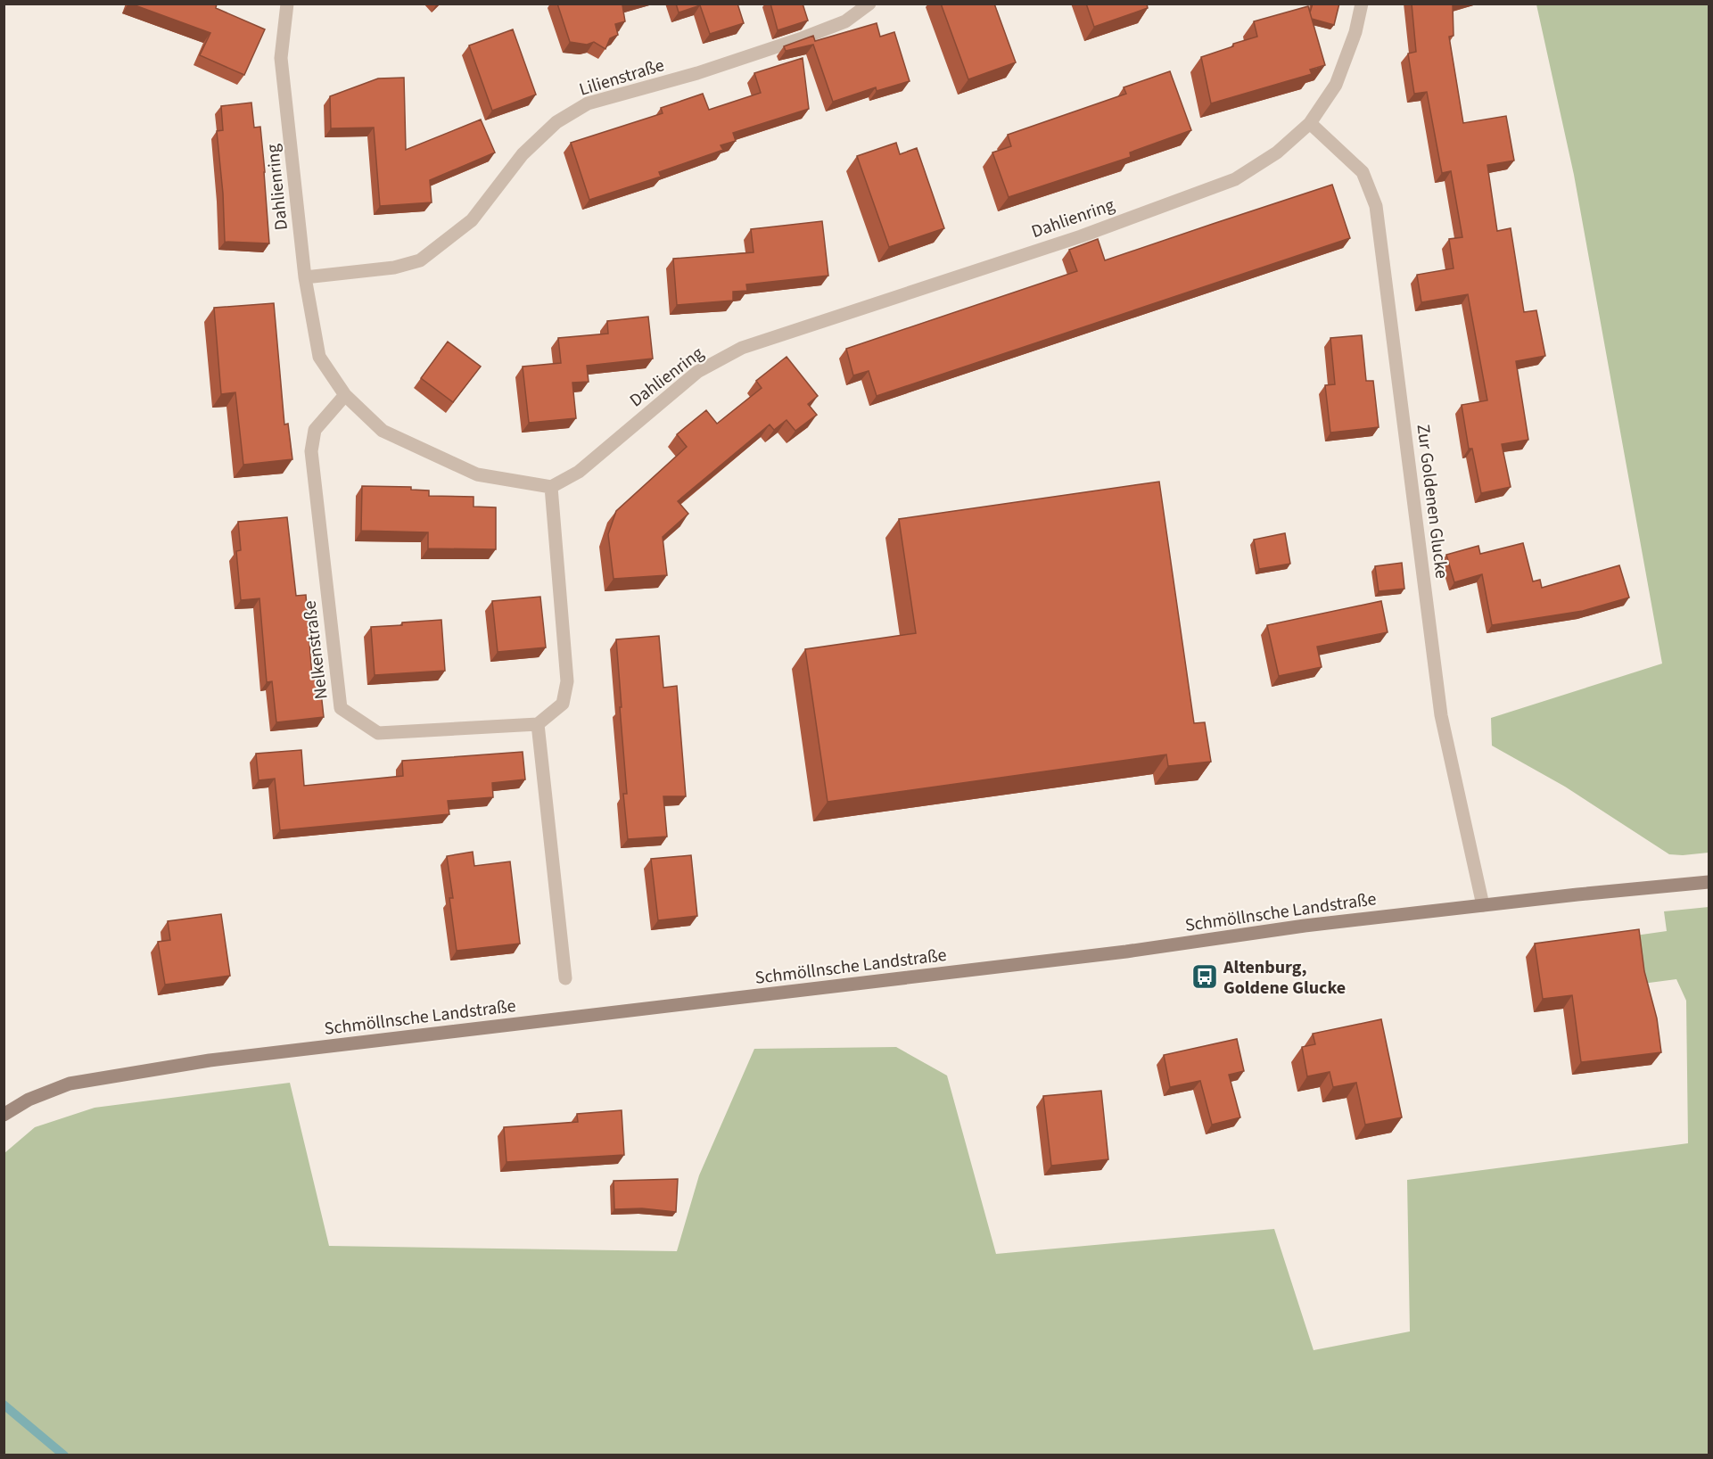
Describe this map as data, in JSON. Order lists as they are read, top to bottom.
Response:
{
  "streets": {
    "main road": ["Schmöllnsche Landstraße"],
    "street": [
      "Lilienstraße",
      "Dahlienring",
      "Zur Goldenen Glucke",
      "Nelkenstraße"
    ]
  },
  "crossings": [
    ["Lilienstraße", "Dahlienring"],
    ["Dahlienring", "Zur Goldenen Glucke"],
    ["Dahlienring", "Nelkenstraße"],
    ["Zur Goldenen Glucke", "Schmöllnsche Landstraße"]
  ],
  "places": {
    "bus stop": ["Altenburg, Goldene Glucke"]
  }
}
